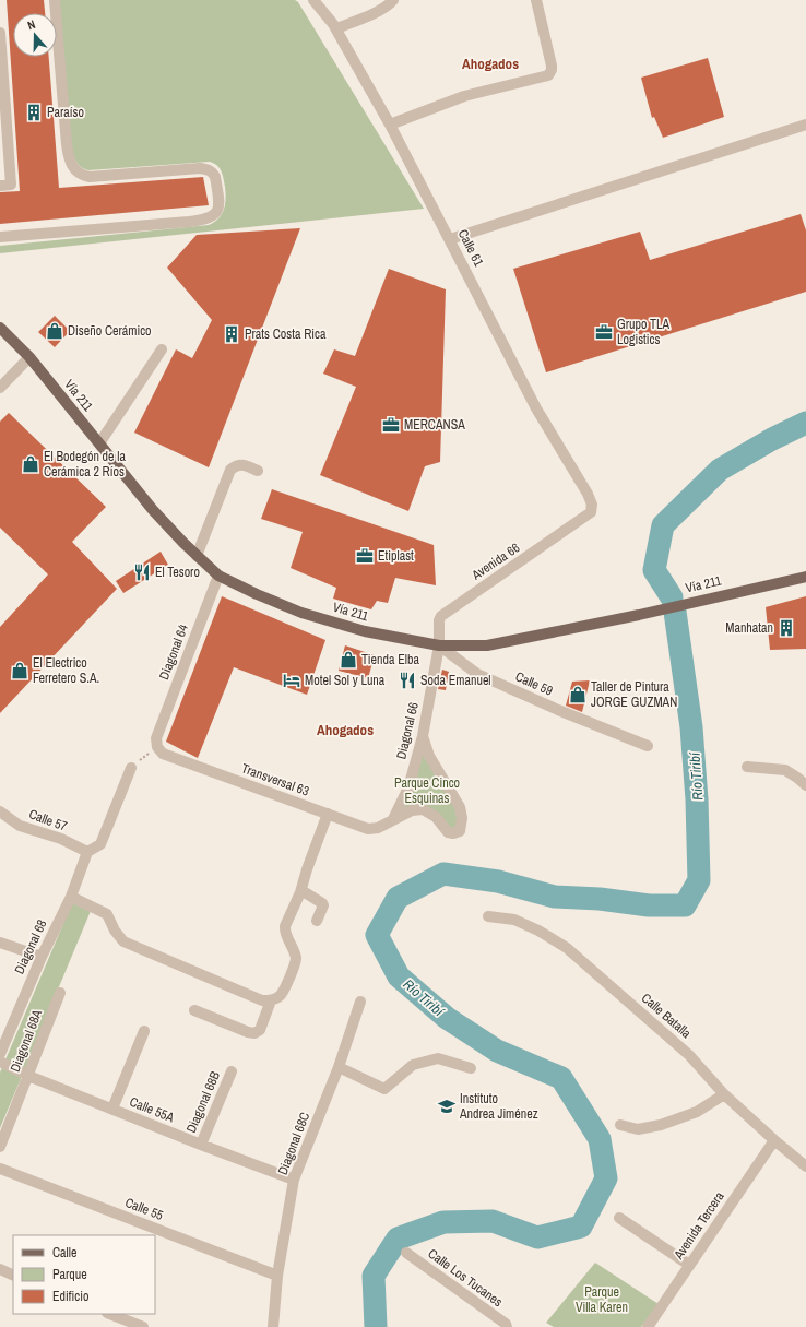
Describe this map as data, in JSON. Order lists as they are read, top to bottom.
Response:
{
  "streets": {
    "main road": ["Vía 211"],
    "street": [
      "Calle 61",
      "Avenida 66",
      "Diagonal 64",
      "Calle 59",
      "Diagonal 66",
      "Transversal 63",
      "Calle 57",
      "Diagonal 68",
      "Calle Batalla",
      "Diagonal 68A",
      "Diagonal 68B",
      "Calle 55A",
      "Diagonal 68C",
      "Calle 55",
      "Avenida Tercera",
      "Calle Los Tucanes"
    ]
  },
  "crossings": [
    ["Calle 61", "Avenida 66"],
    ["Vía 211", "Avenida 66"],
    ["Vía 211", "Diagonal 64"],
    ["Vía 211", "Calle 59"],
    ["Vía 211", "Diagonal 66"],
    ["Avenida 66", "Calle 59"],
    ["Avenida 66", "Diagonal 66"],
    ["Diagonal 64", "Transversal 63"],
    ["Calle 59", "Diagonal 66"],
    ["Diagonal 66", "Transversal 63"],
    ["Calle 57", "Diagonal 68"],
    ["Calle Batalla", "Avenida Tercera"],
    ["Diagonal 68A", "Calle 55A"],
    ["Diagonal 68B", "Calle 55A"],
    ["Calle 55A", "Diagonal 68C"],
    ["Diagonal 68C", "Calle 55"]
  ],
  "districts": ["Ahogados", "Ahogados"],
  "water": ["Río Tiribí"],
  "parks": ["Parque Cinco Esquinas", "Parque Villa Karen"],
  "places": {
    "building": ["Paraíso", "Prats Costa Rica", "Manhatan"],
    "shop": [
      "Diseño Cerámico",
      "El Bodegón de la Cerámica 2 Ríos",
      "Tienda Elba",
      "El Electrico Ferretero S.A.",
      "Taller de Pintura JORGE GUZMAN"
    ],
    "office": ["Grupo TLA Logistics", "MERCANSA", "Etiplast"],
    "restaurant": ["El Tesoro", "Soda Emanuel"],
    "hotel": ["Motel Sol y Luna"],
    "school or university": ["Instituto Andrea Jiménez"]
  },
  "legend": ["Calle", "Parque", "Edificio"],
  "north": "top"
}
